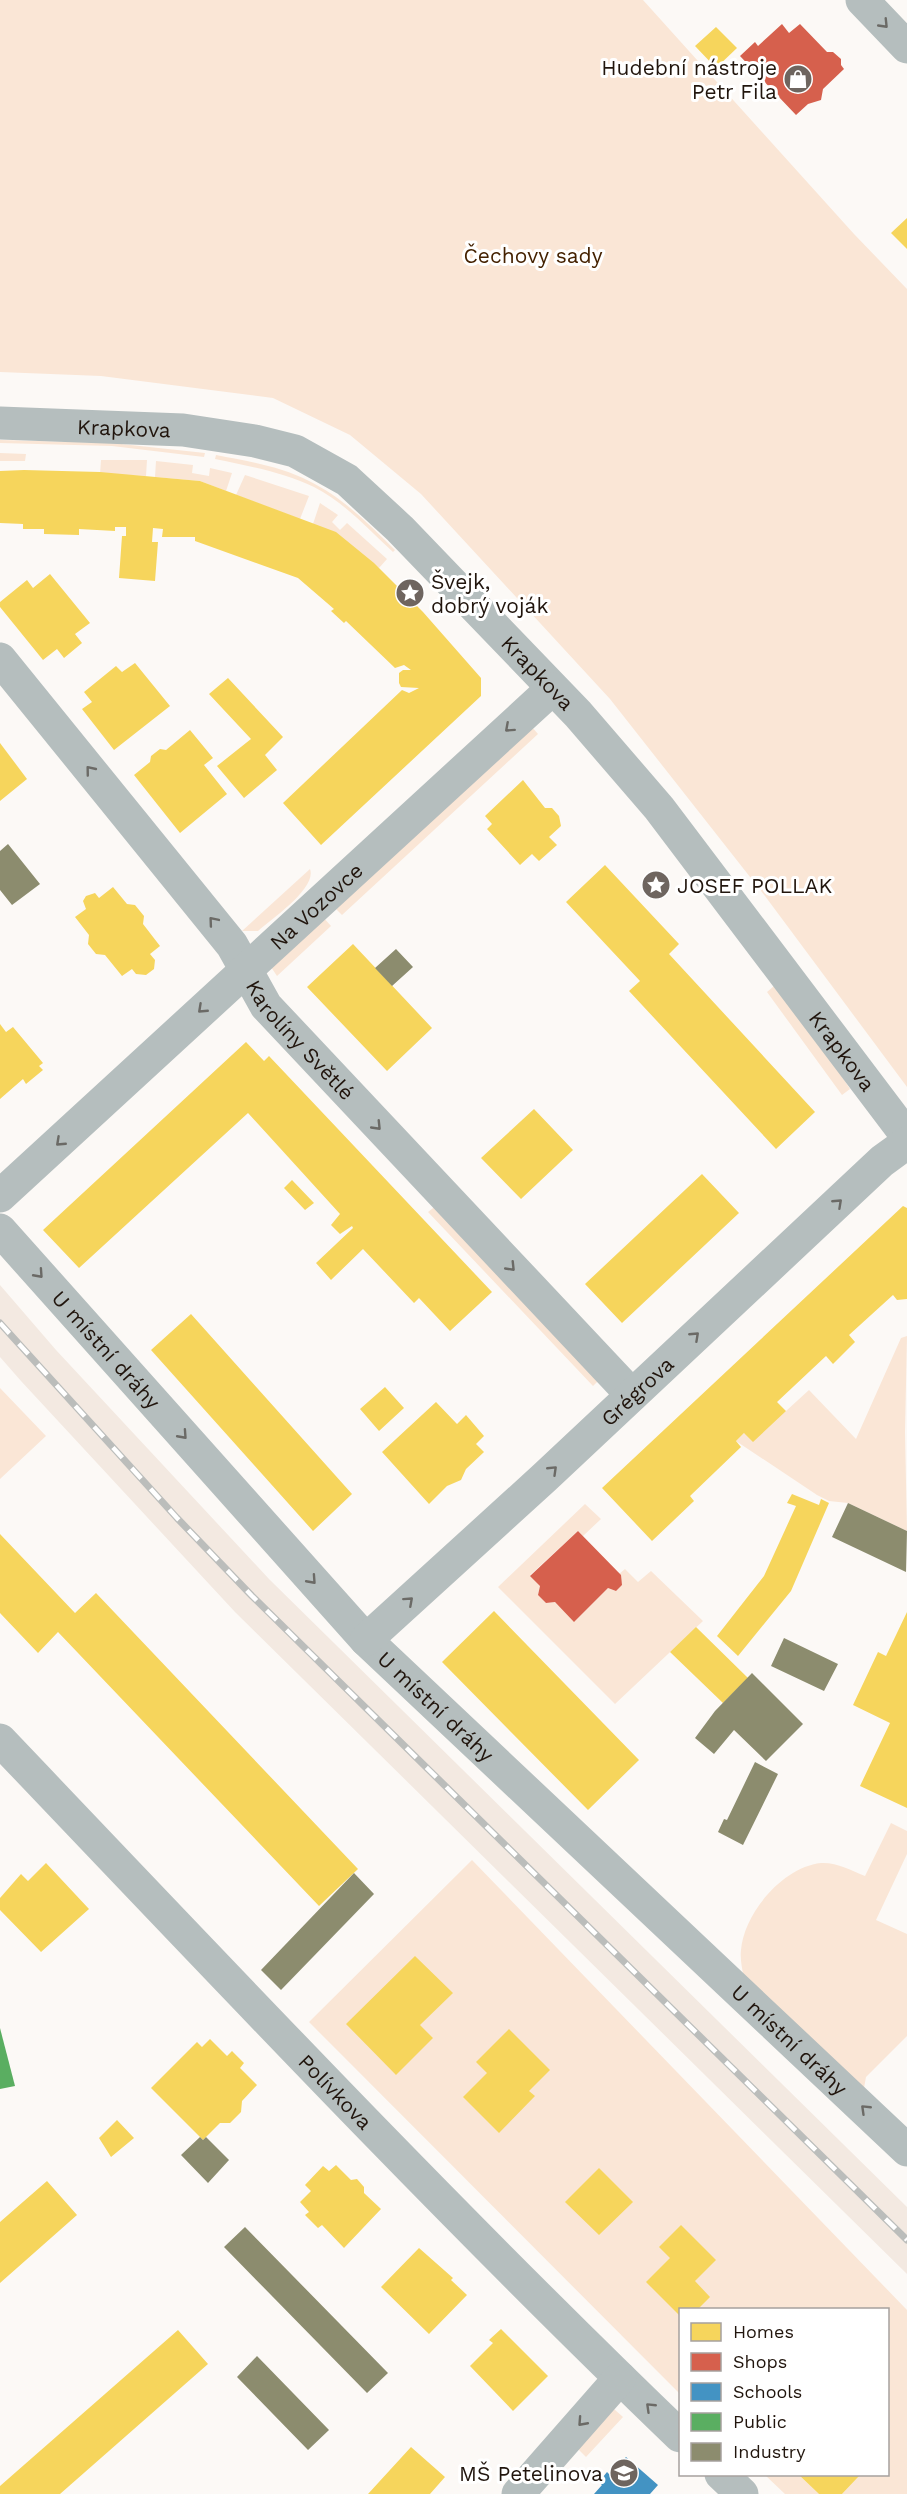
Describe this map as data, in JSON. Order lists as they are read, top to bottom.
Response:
{
  "streets": {
    "street": [
      "Krapkova",
      "Na Vozovce",
      "Karolíny Světlé",
      "U místní dráhy",
      "Grégrova",
      "Polívkova"
    ]
  },
  "crossings": [
    ["Krapkova", "Na Vozovce"],
    ["Na Vozovce", "Karolíny Světlé"],
    ["Karolíny Světlé", "Grégrova"],
    ["U místní dráhy", "Grégrova"]
  ],
  "one_way": ["Na Vozovce", "Grégrova"],
  "parks": ["Čechovy sady"],
  "places": {
    "shop": ["Hudební nástroje Petr Fila"],
    "place": ["Švejk, dobrý voják", "JOSEF POLLAK"],
    "school or university": ["MŠ Petelinova"]
  },
  "legend": [
    "Homes",
    "Shops",
    "Schools",
    "Public",
    "Industry"
  ]
}
